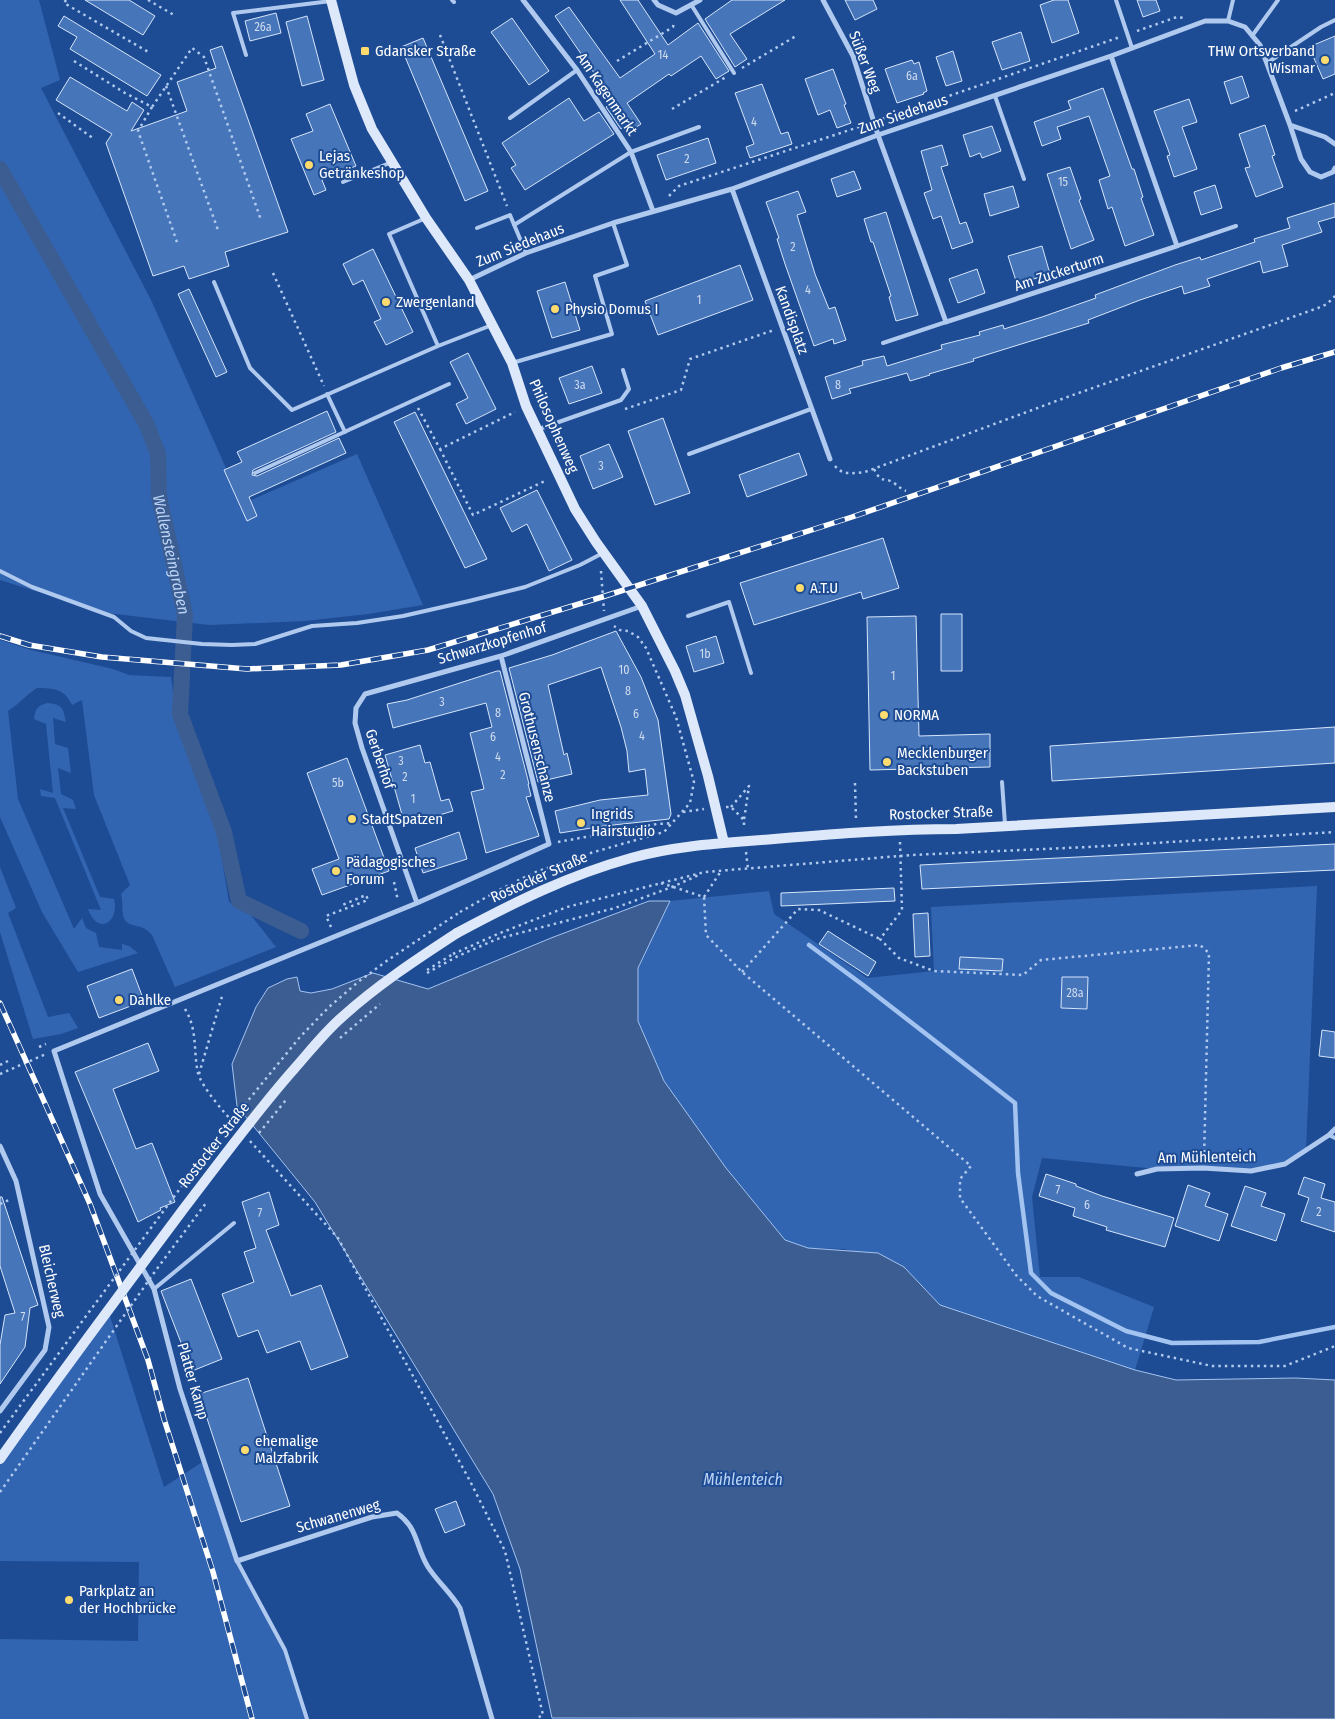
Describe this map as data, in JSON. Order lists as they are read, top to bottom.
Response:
{
  "streets": {
    "main road": ["Philosophenweg", "Rostocker Straße"],
    "street": [
      "Süßer Weg",
      "Am Kagenmarkt",
      "Zum Siedehaus",
      "Am Zuckerturm",
      "Kandisplatz",
      "Schwarzkopfenhof",
      "Grothusenschanze",
      "Gerberhof",
      "Am Mühlenteich",
      "Bleicherweg",
      "Platter Kamp",
      "Schwanenweg"
    ]
  },
  "crossings": [
    ["Süßer Weg", "Zum Siedehaus"],
    ["Am Kagenmarkt", "Zum Siedehaus"],
    ["Zum Siedehaus", "Kandisplatz"],
    ["Zum Siedehaus", "Philosophenweg"],
    ["Philosophenweg", "Schwarzkopfenhof"],
    ["Philosophenweg", "Rostocker Straße"],
    ["Schwarzkopfenhof", "Grothusenschanze"],
    ["Schwarzkopfenhof", "Gerberhof"],
    ["Grothusenschanze", "Rostocker Straße"],
    ["Gerberhof", "Rostocker Straße"],
    ["Rostocker Straße", "Platter Kamp"],
    ["Platter Kamp", "Schwanenweg"]
  ],
  "water": ["Wallensteingraben", "Mühlenteich"],
  "places": {
    "transit": ["Gdansker Straße"],
    "other": [
      "THW Ortsverband Wismar",
      "Lejas Getränkeshop",
      "Zwergenland",
      "Physio Domus I",
      "A.T.U",
      "NORMA",
      "Mecklenburger Backstuben",
      "StadtSpatzen",
      "Ingrids Hairstudio",
      "Pädagogisches Forum",
      "Dahlke",
      "ehemalige Malzfabrik",
      "Parkplatz an der Hochbrücke"
    ]
  },
  "house_numbers": [
    "26a",
    "14",
    "6a",
    "4",
    "2",
    "15",
    "2",
    "4",
    "1",
    "3a",
    "8",
    "3",
    "1b",
    "10",
    "1",
    "8",
    "3",
    "8",
    "6",
    "4",
    "6",
    "4",
    "3",
    "2",
    "2",
    "5b",
    "1",
    "28a",
    "7",
    "6",
    "2",
    "7",
    "7"
  ]
}
